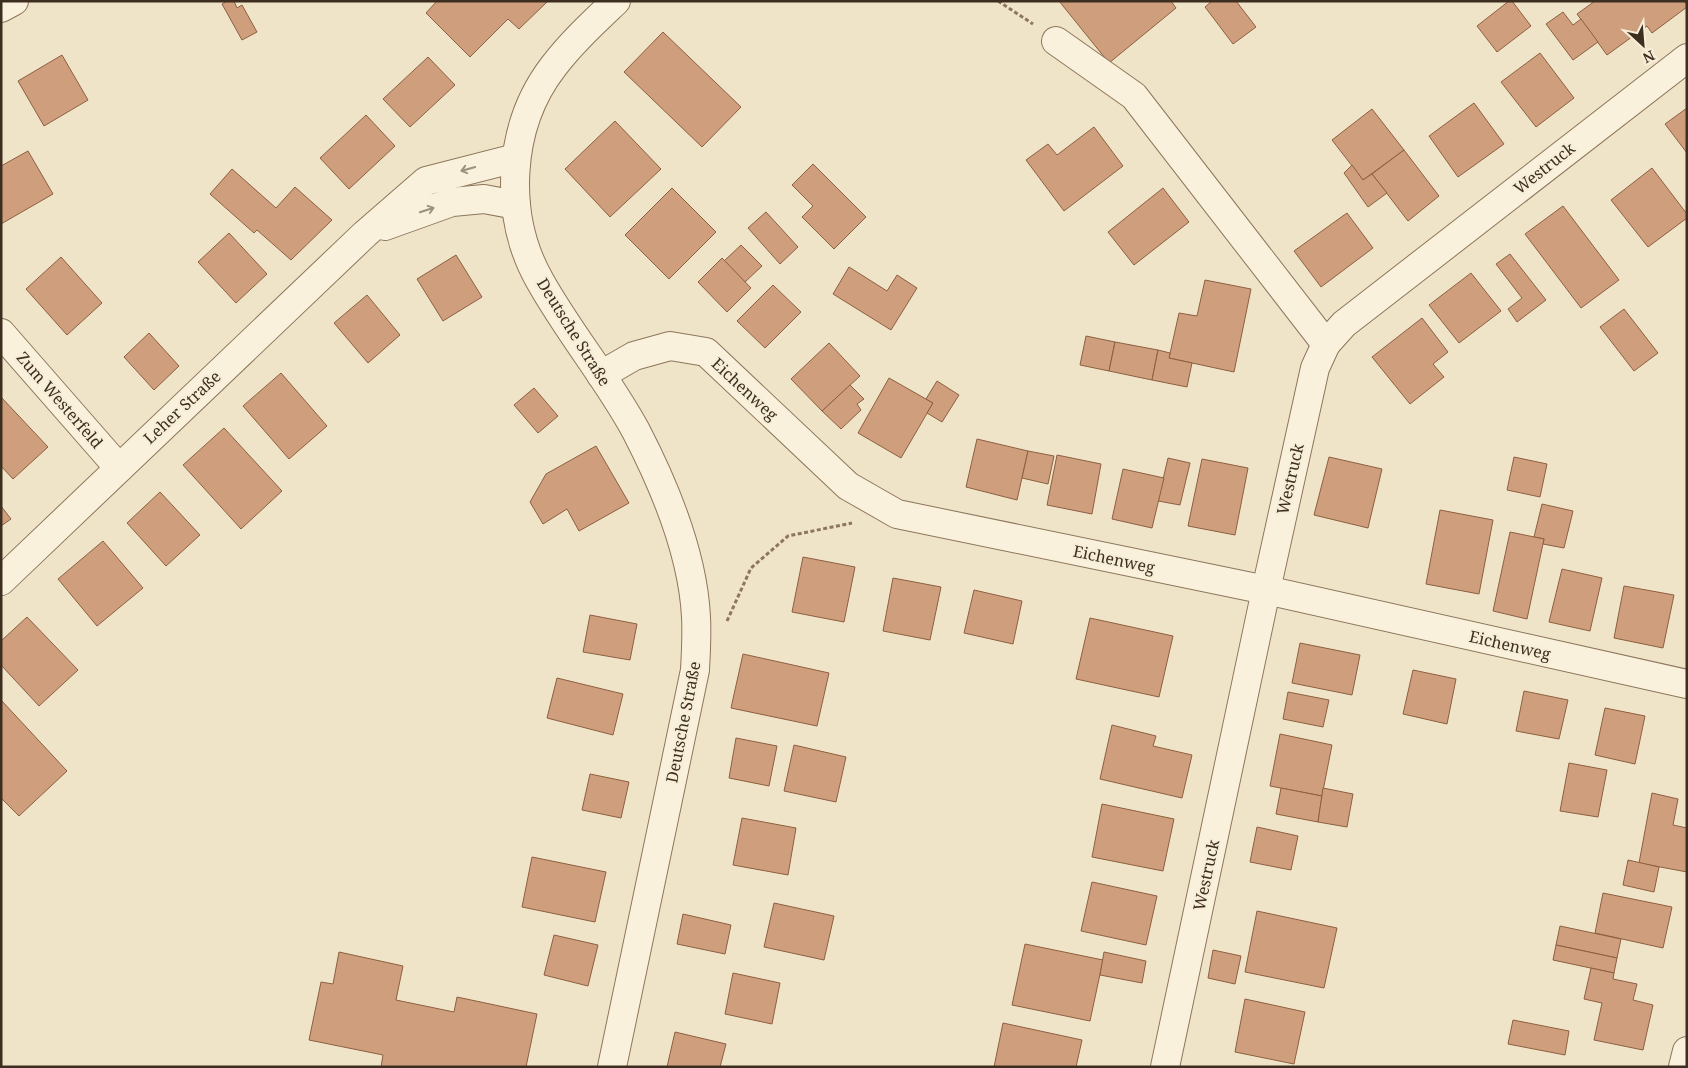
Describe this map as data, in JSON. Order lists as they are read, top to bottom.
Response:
{
  "streets": {
    "street": [
      "Westruck",
      "Deutsche Straße",
      "Eichenweg",
      "Zum Westerfeld",
      "Leher Straße"
    ]
  },
  "crossings": [
    ["Westruck", "Eichenweg"],
    ["Deutsche Straße", "Eichenweg"],
    ["Deutsche Straße", "Leher Straße"],
    ["Zum Westerfeld", "Leher Straße"]
  ],
  "north": "bottom right"
}
